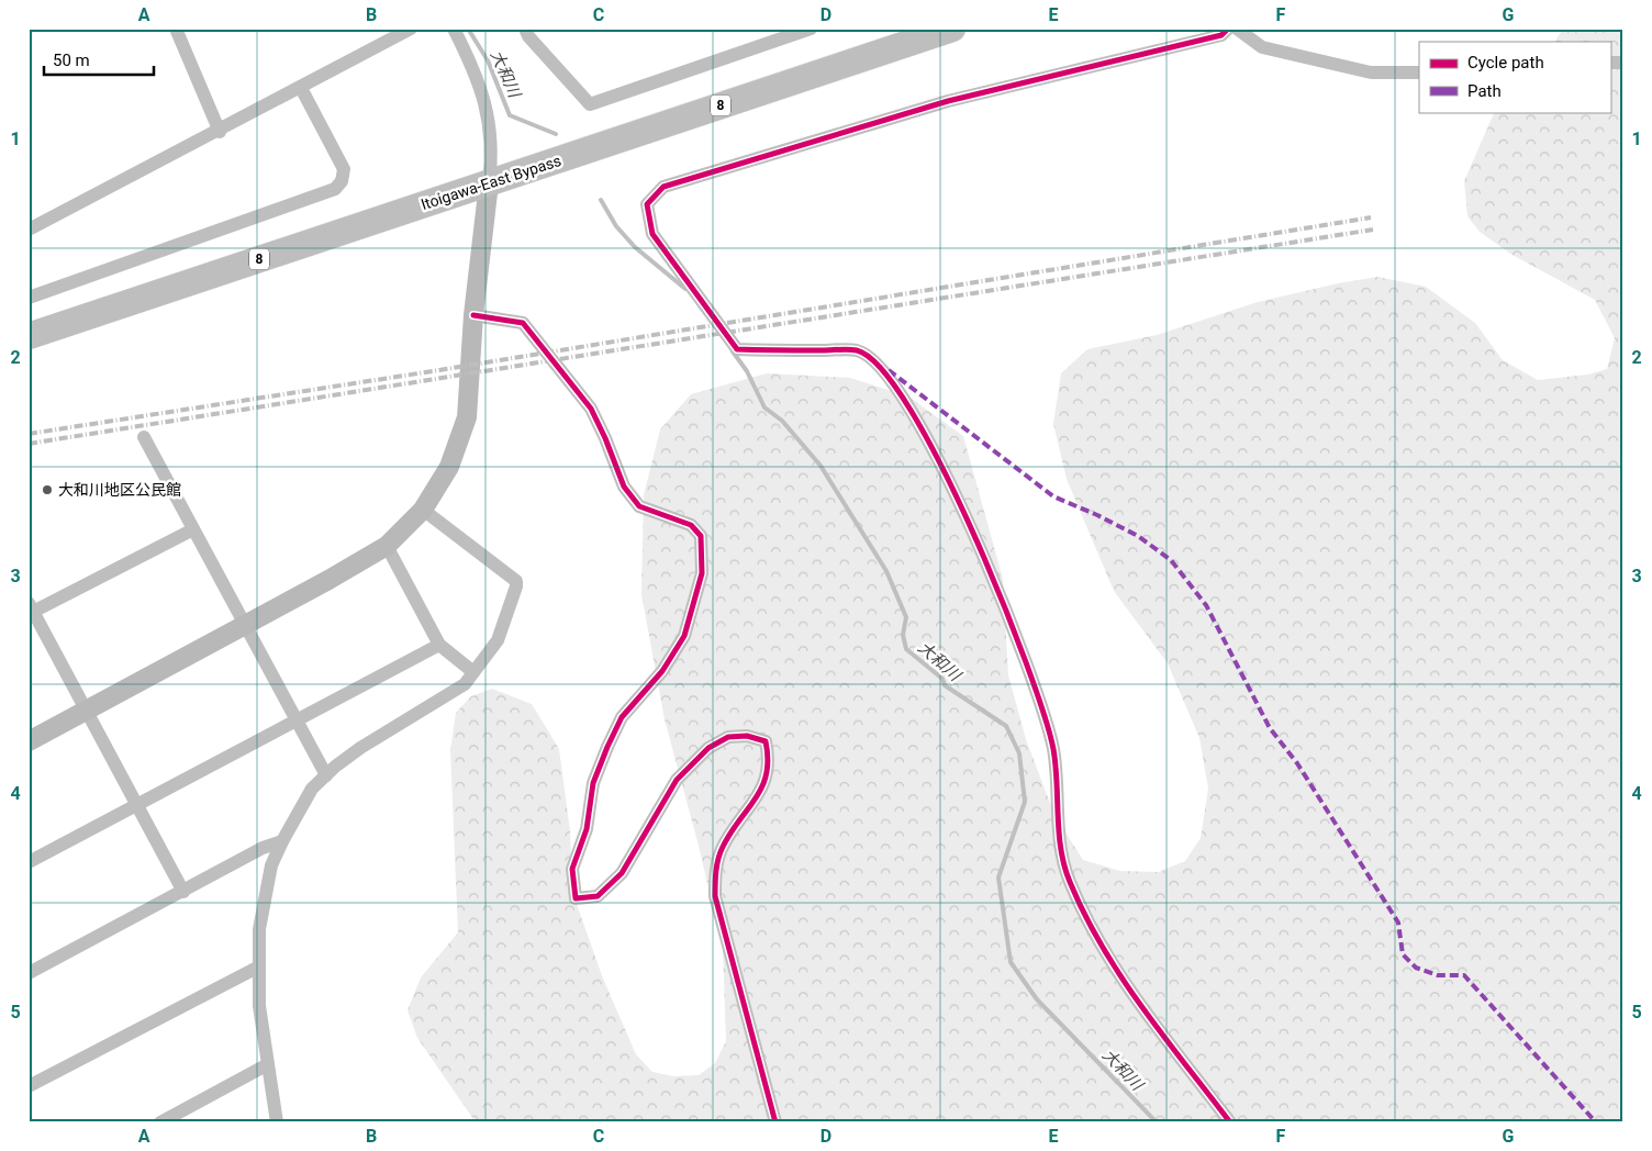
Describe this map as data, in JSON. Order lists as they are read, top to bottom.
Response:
{
  "streets": {
    "highway": ["8", "Itoigawa-East Bypass"]
  },
  "water": ["大和川"],
  "places": ["大和川地区公民館"],
  "legend": ["Cycle path", "Path"],
  "scale_bar": "50 m",
  "grid": {
    "columns": [
      "A",
      "B",
      "C",
      "D",
      "E",
      "F",
      "G"
    ],
    "rows": [
      "1",
      "2",
      "3",
      "4",
      "5"
    ]
  }
}
